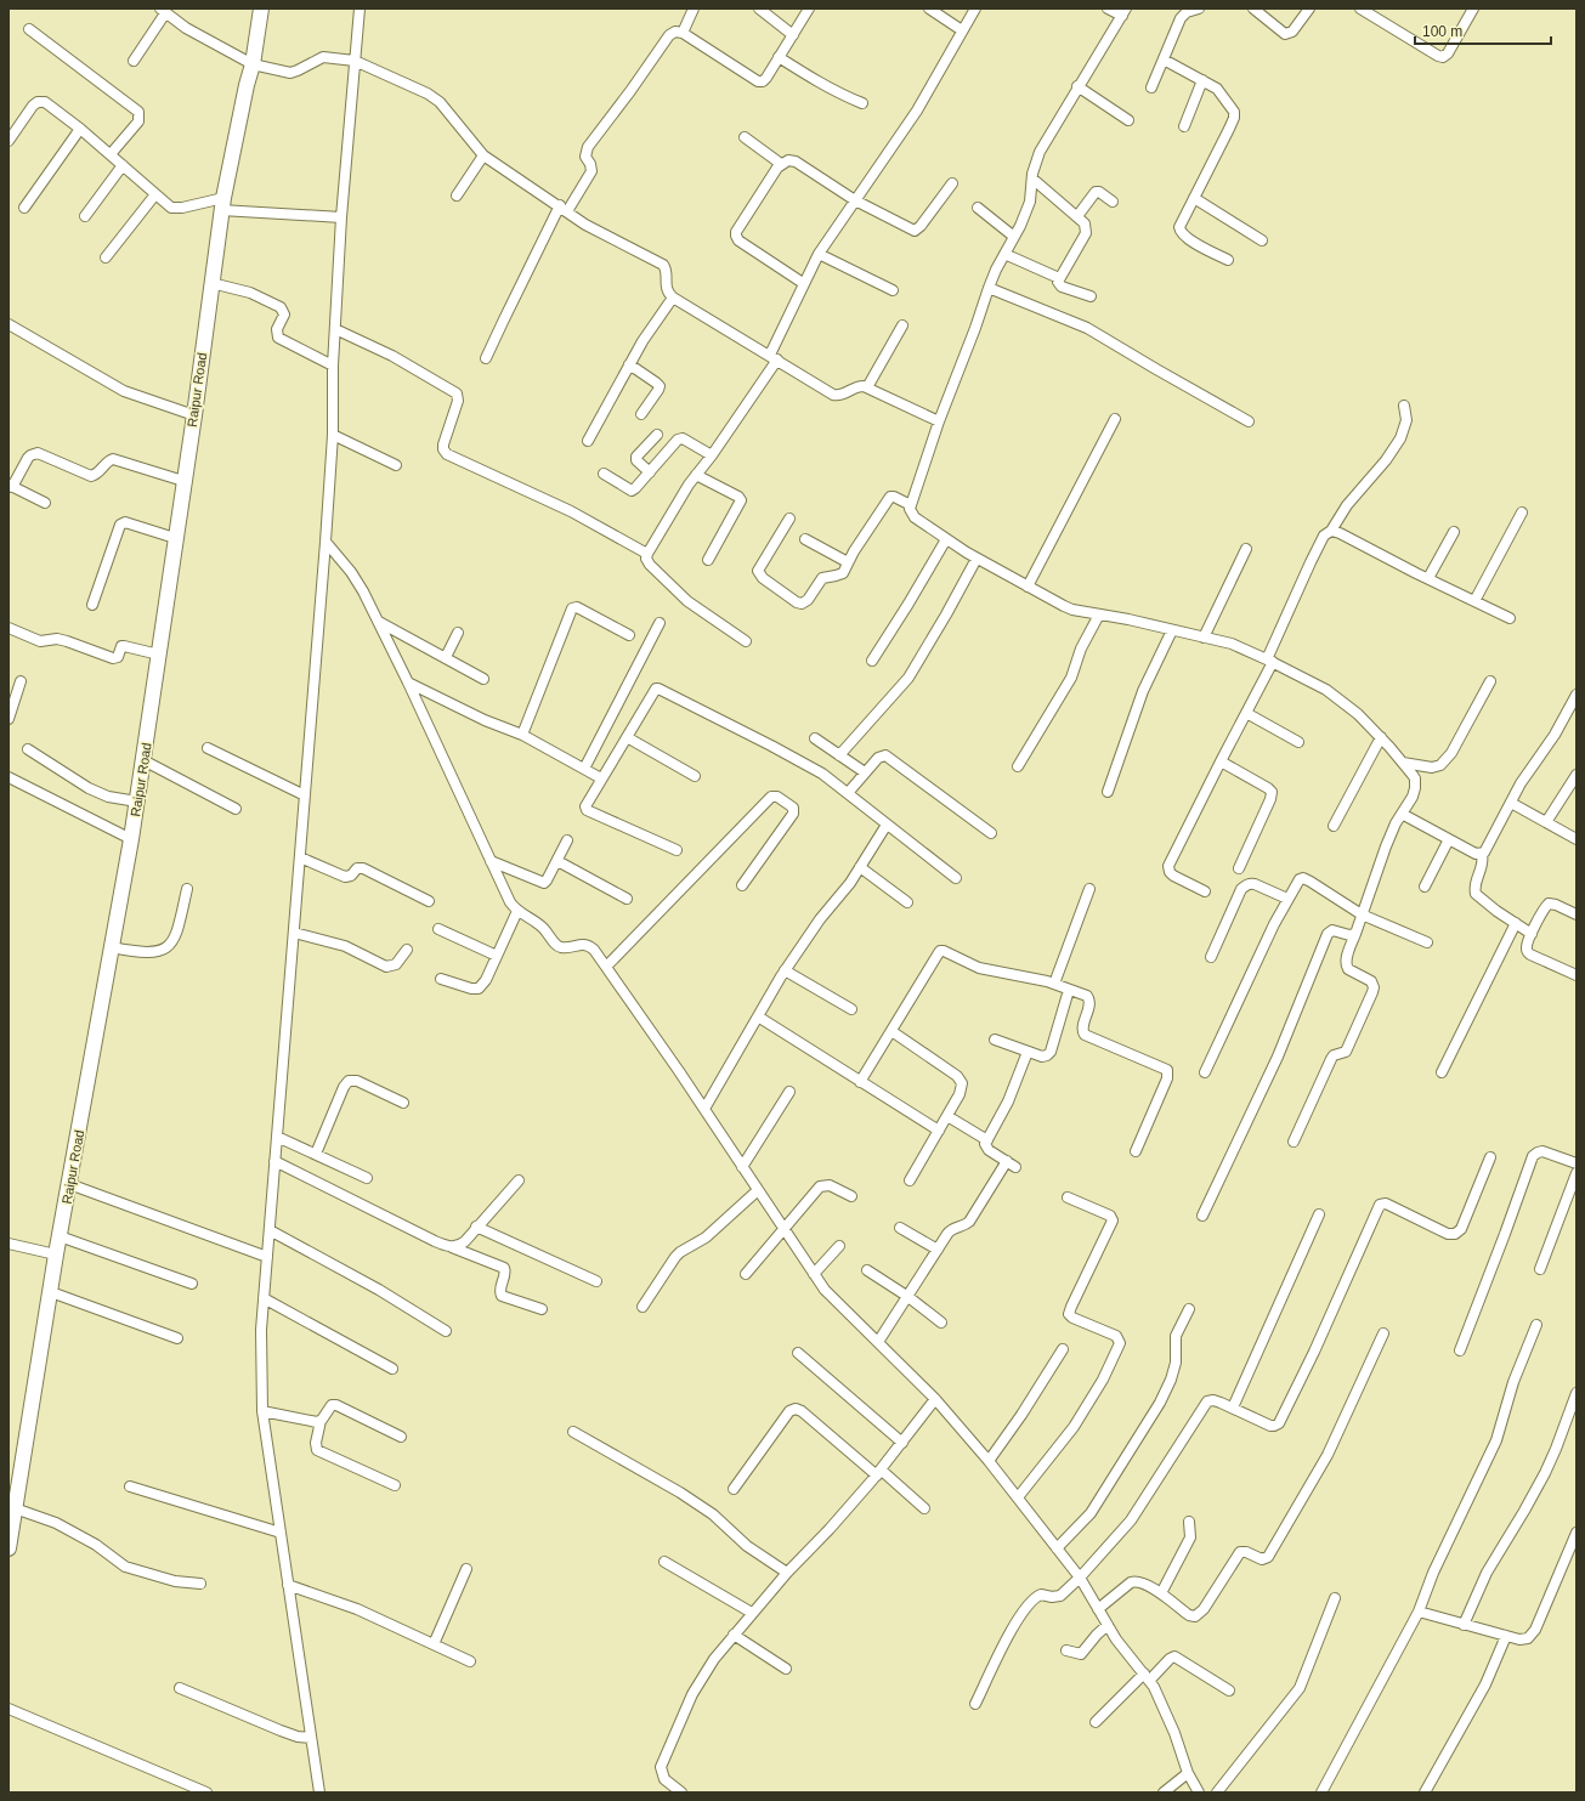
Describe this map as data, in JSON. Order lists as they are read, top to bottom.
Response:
{
  "streets": {
    "main road": ["Raipur Road"]
  },
  "scale_bar": "100 m"
}
